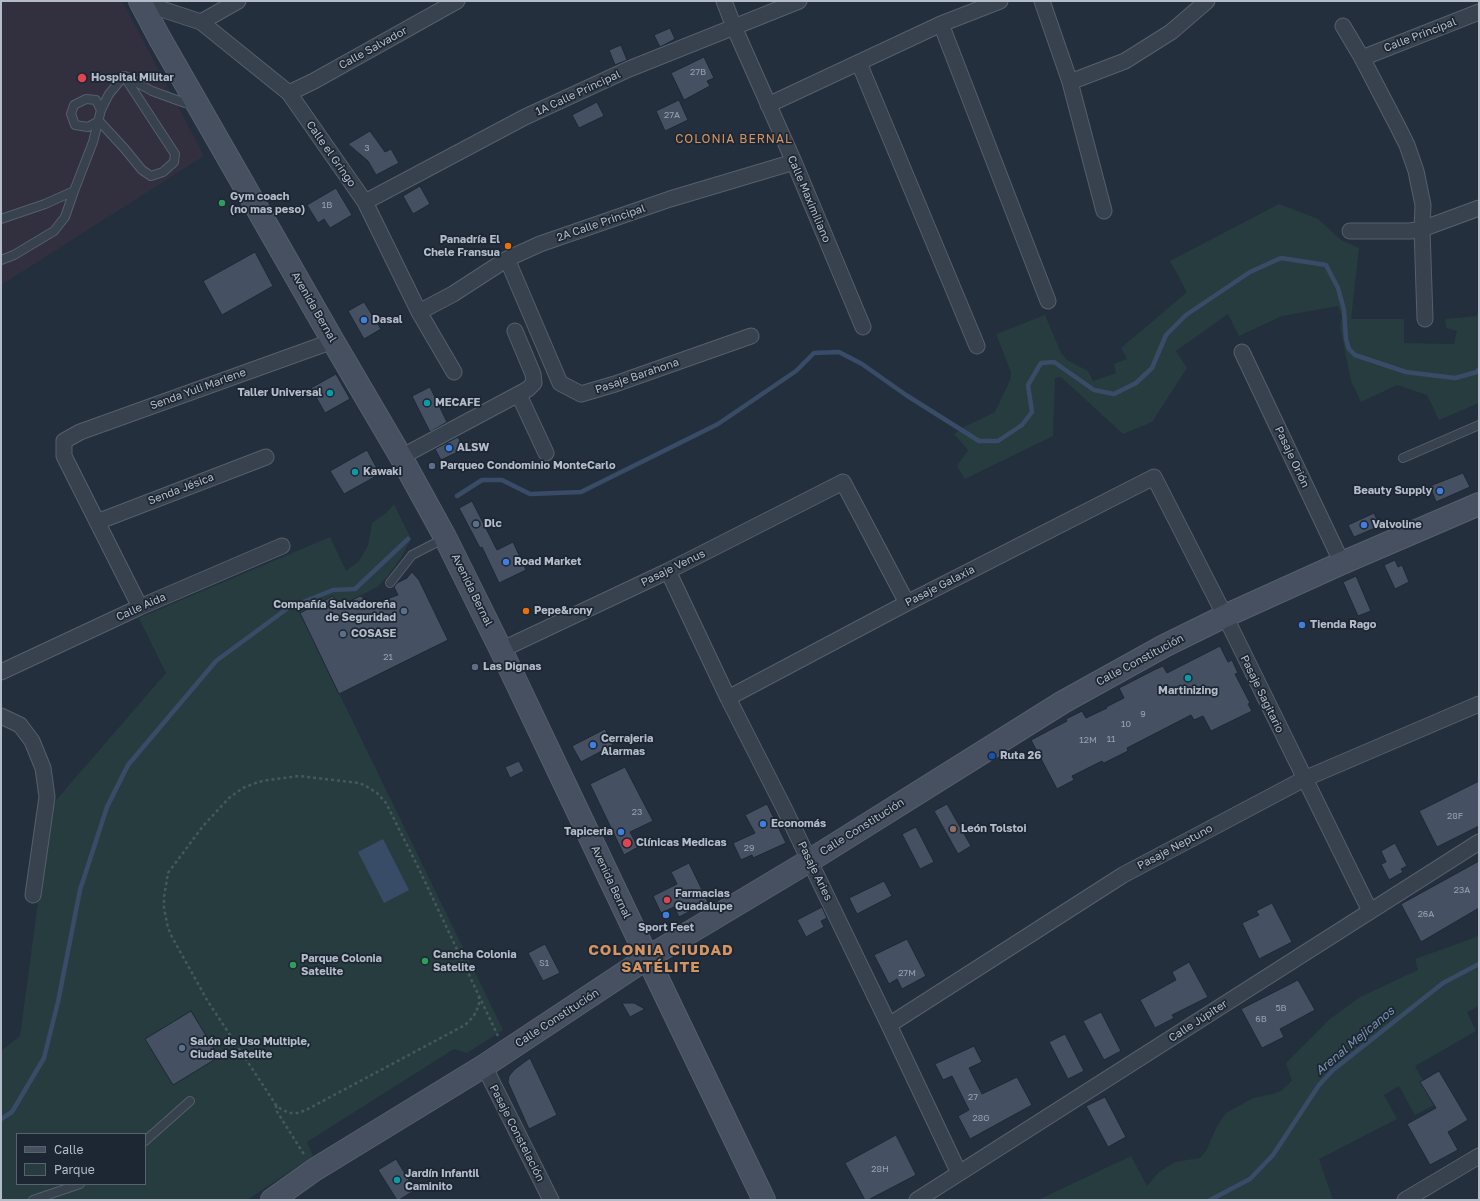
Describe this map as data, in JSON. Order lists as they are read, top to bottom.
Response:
{
  "streets": {
    "main road": ["Avenida Bernal", "Calle Constitución"],
    "street": [
      "Calle Principal",
      "Calle Salvador",
      "1A Calle Principal",
      "Calle el Gringo",
      "Calle Maximiliano",
      "2A Calle Principal",
      "Pasaje Barahona",
      "Senda Yuli Marlene",
      "Pasaje Orión",
      "Senda Jésica",
      "Pasaje Venus",
      "Pasaje Galaxia",
      "Calle Aida",
      "Pasaje Sagitario",
      "Pasaje Neptuno",
      "Pasaje Aries",
      "Calle Júpiter",
      "Pasaje Constelación"
    ]
  },
  "crossings": [
    ["Calle Salvador", "Calle el Gringo"],
    ["1A Calle Principal", "Calle el Gringo"],
    ["1A Calle Principal", "Calle Maximiliano"],
    ["Calle el Gringo", "2A Calle Principal"],
    ["Calle el Gringo", "Avenida Bernal"],
    ["Calle Maximiliano", "2A Calle Principal"],
    ["2A Calle Principal", "Pasaje Barahona"],
    ["Avenida Bernal", "Senda Yuli Marlene"],
    ["Avenida Bernal", "Pasaje Venus"],
    ["Avenida Bernal", "Calle Constitución"],
    ["Senda Yuli Marlene", "Senda Jésica"],
    ["Pasaje Orión", "Calle Constitución"],
    ["Pasaje Venus", "Pasaje Galaxia"],
    ["Pasaje Venus", "Pasaje Aries"],
    ["Pasaje Galaxia", "Pasaje Sagitario"],
    ["Pasaje Galaxia", "Pasaje Aries"],
    ["Calle Constitución", "Pasaje Sagitario"],
    ["Calle Constitución", "Pasaje Aries"],
    ["Calle Constitución", "Pasaje Constelación"],
    ["Pasaje Sagitario", "Pasaje Neptuno"],
    ["Pasaje Sagitario", "Calle Júpiter"],
    ["Pasaje Neptuno", "Pasaje Aries"],
    ["Pasaje Aries", "Calle Júpiter"]
  ],
  "districts": ["COLONIA BERNAL", "COLONIA CIUDAD SATÉLITE"],
  "water": ["Arenal Mejicanos"],
  "places": [
    "Hospital Militar",
    "Gym coach (no mas peso)",
    "Panadría El Chele Fransua",
    "Dasal",
    "Taller Universal",
    "MECAFE",
    "ALSW",
    "Parqueo Condominio MonteCarlo",
    "Kawaki",
    "Beauty Supply",
    "Dlc",
    "Valvoline",
    "Road Market",
    "Compañía Salvadoreña de Seguridad",
    "Pepe&rony",
    "Tienda Rago",
    "COSASE",
    "Las Dignas",
    "Martinizing",
    "Cerrajeria Alarmas",
    "Ruta 26",
    "Economás",
    "León Tolstoi",
    "Tapiceria",
    "Clínicas Medicas",
    "Farmacias Guadalupe",
    "Sport Feet",
    "Cancha Colonia Satelite",
    "Parque Colonia Satelite",
    "Salón de Uso Multiple, Ciudad Satelite",
    "Jardín Infantil Caminito"
  ],
  "house_numbers": [
    "27B",
    "27A",
    "3",
    "1B",
    "21",
    "9",
    "10",
    "11",
    "12M",
    "23",
    "28F",
    "29",
    "23A",
    "26A",
    "S1",
    "27M",
    "5B",
    "6B",
    "27",
    "28G",
    "28H"
  ],
  "legend": ["Calle", "Parque"]
}
